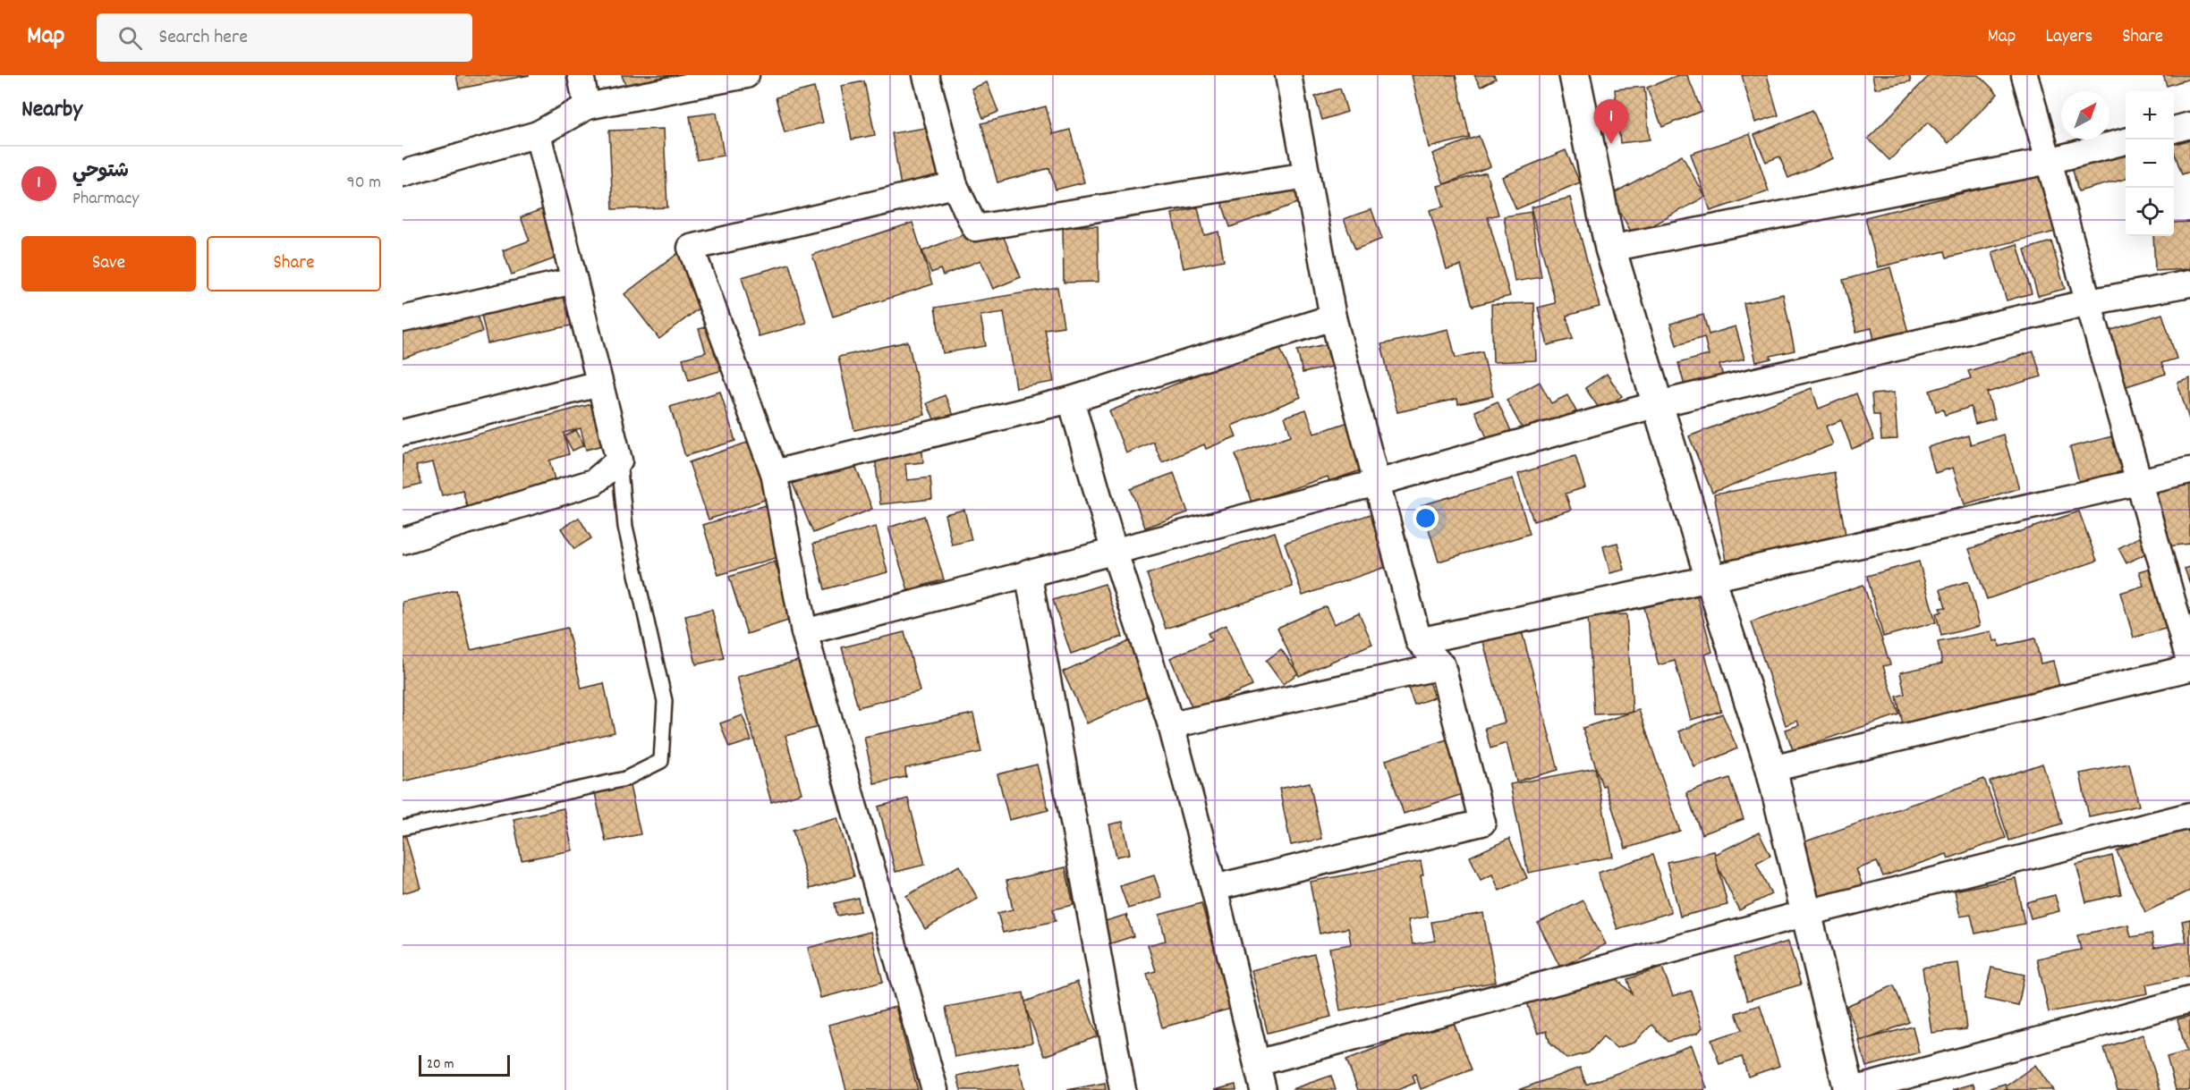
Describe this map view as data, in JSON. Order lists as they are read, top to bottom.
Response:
{
  "scale_bar": "20 m",
  "north": "top right",
  "page": {
    "header": "Map",
    "search": "Search here",
    "nav": ["Map", "Layers", "Share"],
    "heading": "Nearby",
    "map_buttons": ["+", "−"],
    "pins": "1",
    "list": [
      {
        "mark": "1",
        "name": "شتوحي",
        "note": "Pharmacy",
        "value": "90 m"
      }
    ],
    "buttons": ["Save", "Share"],
    "scale": "20 m"
  }
}
